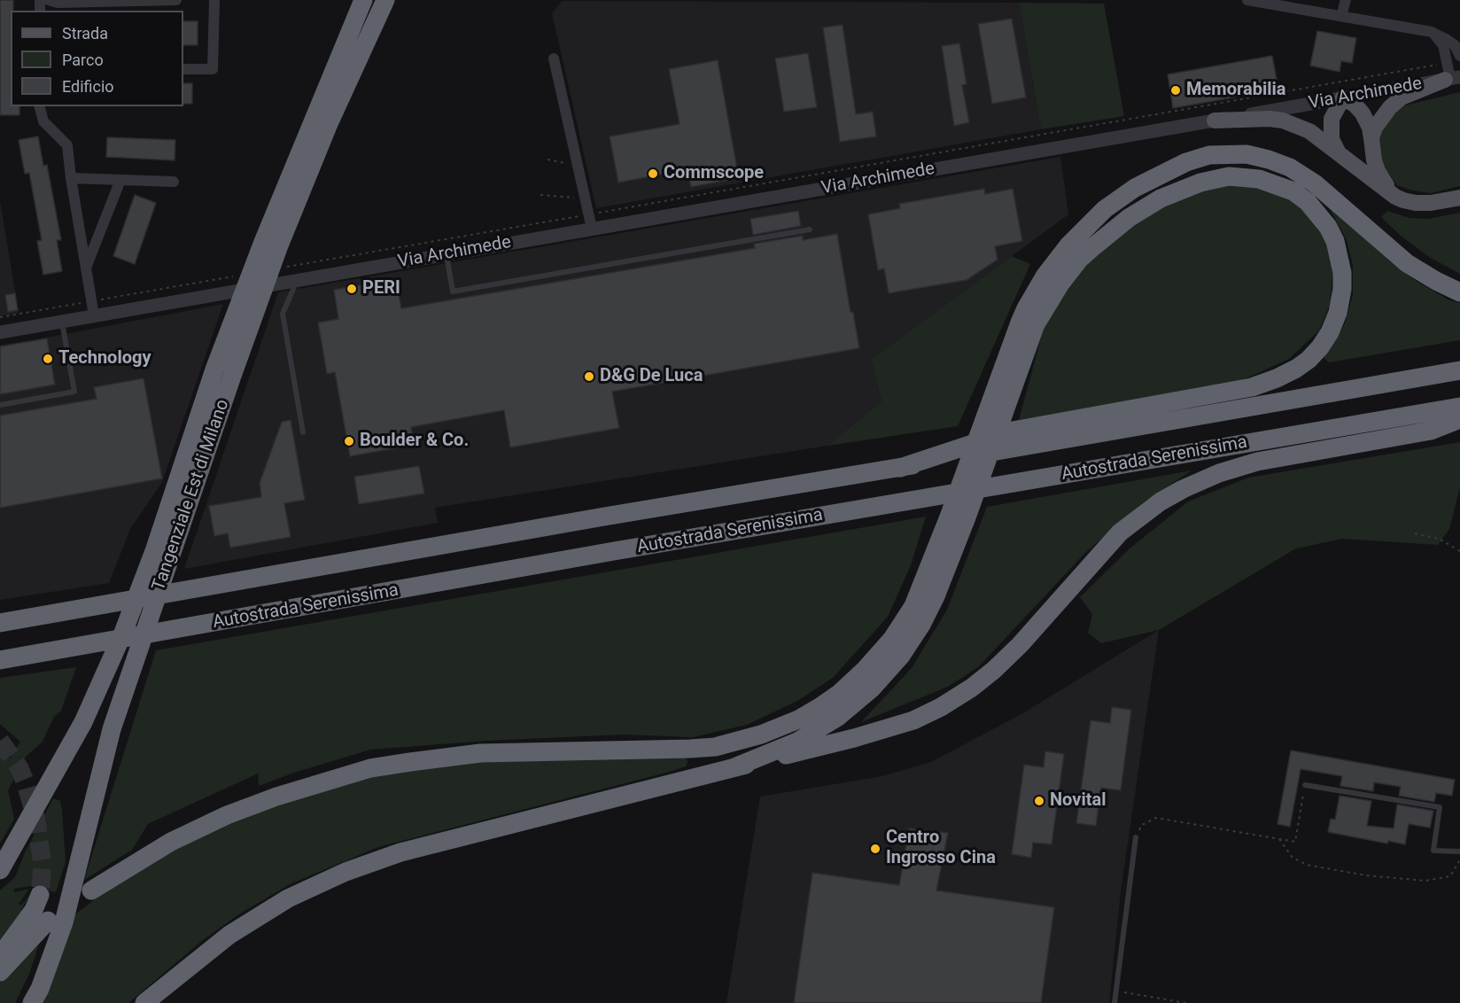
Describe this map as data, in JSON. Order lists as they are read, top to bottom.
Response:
{
  "streets": {
    "highway": ["Autostrada Serenissima", "Tangenziale Est di Milano"],
    "street": ["Via Archimede"]
  },
  "places": [
    "Memorabilia",
    "Commscope",
    "PERI",
    "Technology",
    "D&G De Luca",
    "Boulder & Co.",
    "Novital",
    "Centro Ingrosso Cina"
  ],
  "legend": ["Strada", "Parco", "Edificio"]
}
